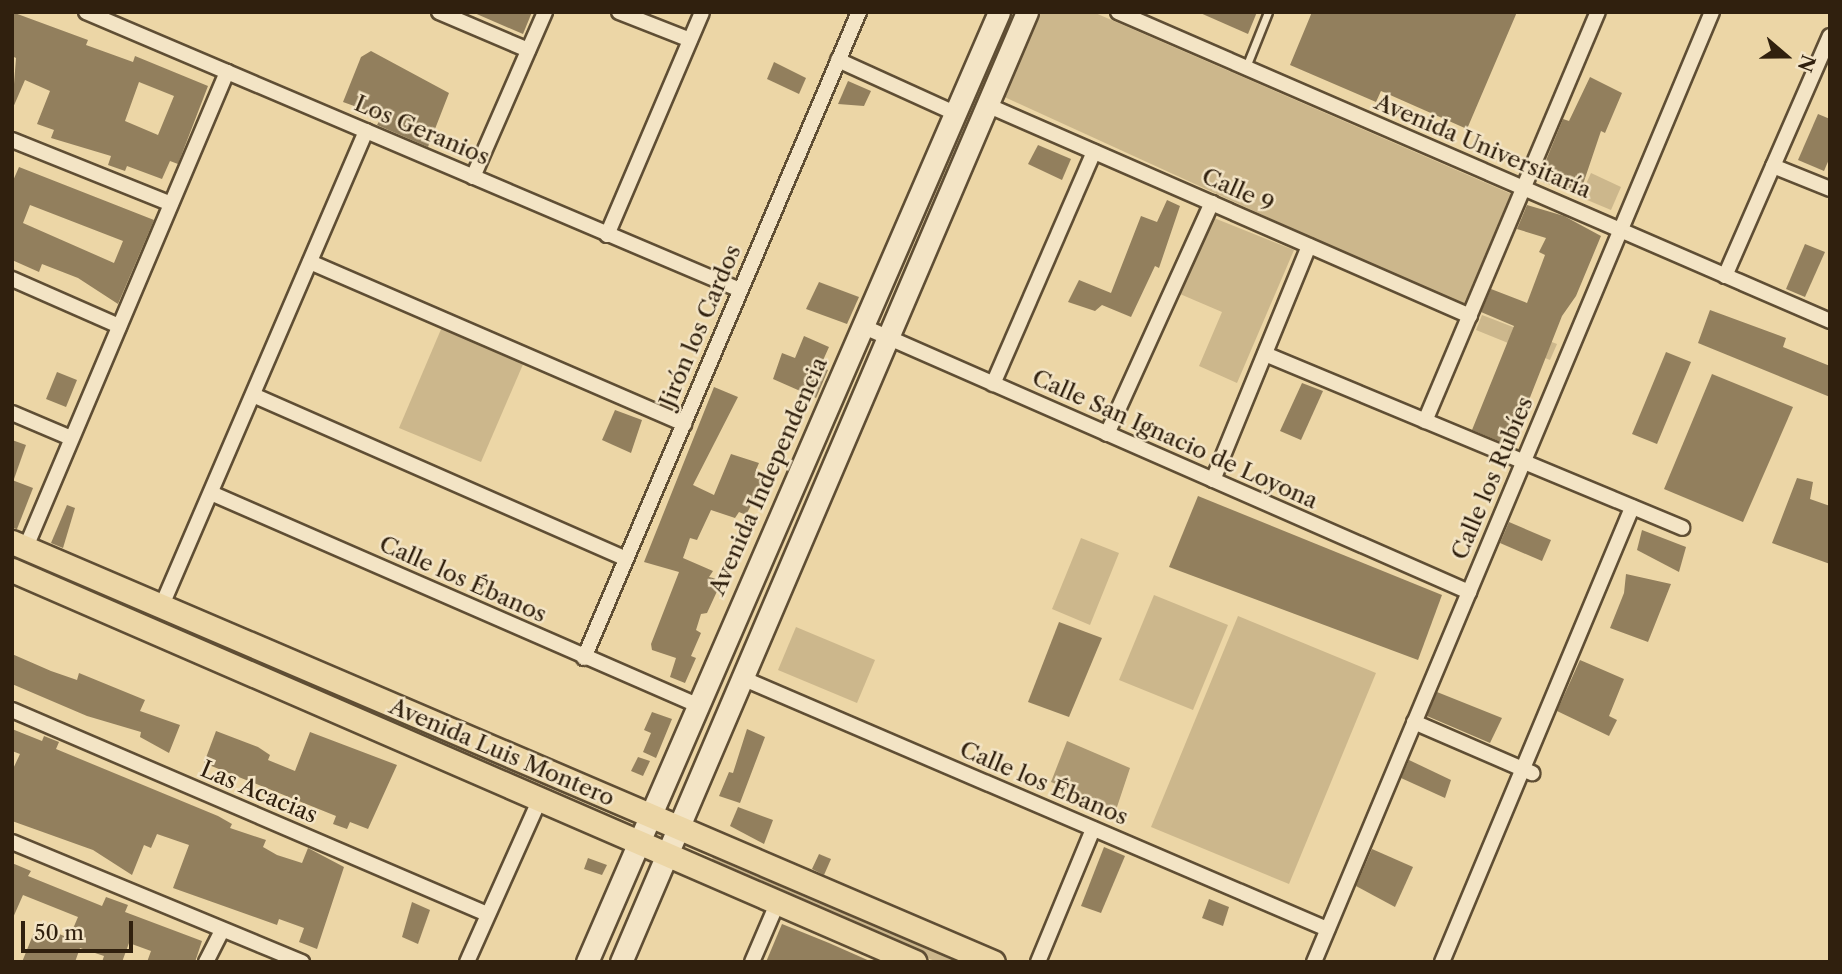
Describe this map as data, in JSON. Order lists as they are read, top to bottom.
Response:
{
  "streets": {
    "main road": ["Avenida Independencia", "Avenida Luis Montero"],
    "street": [
      "Los Geranios",
      "Avenida Universitaría",
      "Calle 9",
      "Jirón los Cardos",
      "Calle San Ignacio de Loyona",
      "Calle los Rubíes",
      "Calle los Ébanos",
      "Las Acacias"
    ]
  },
  "crossings": [
    ["Los Geranios", "Jirón los Cardos"],
    ["Avenida Universitaría", "Calle los Rubíes"],
    ["Jirón los Cardos", "Calle los Ébanos"],
    ["Calle San Ignacio de Loyona", "Avenida Independencia"],
    ["Calle San Ignacio de Loyona", "Calle los Rubíes"],
    ["Avenida Independencia", "Calle los Ébanos"],
    ["Avenida Independencia", "Avenida Luis Montero"],
    ["Calle los Rubíes", "Calle los Ébanos"]
  ],
  "scale_bar": "50 m",
  "north": "right"
}
